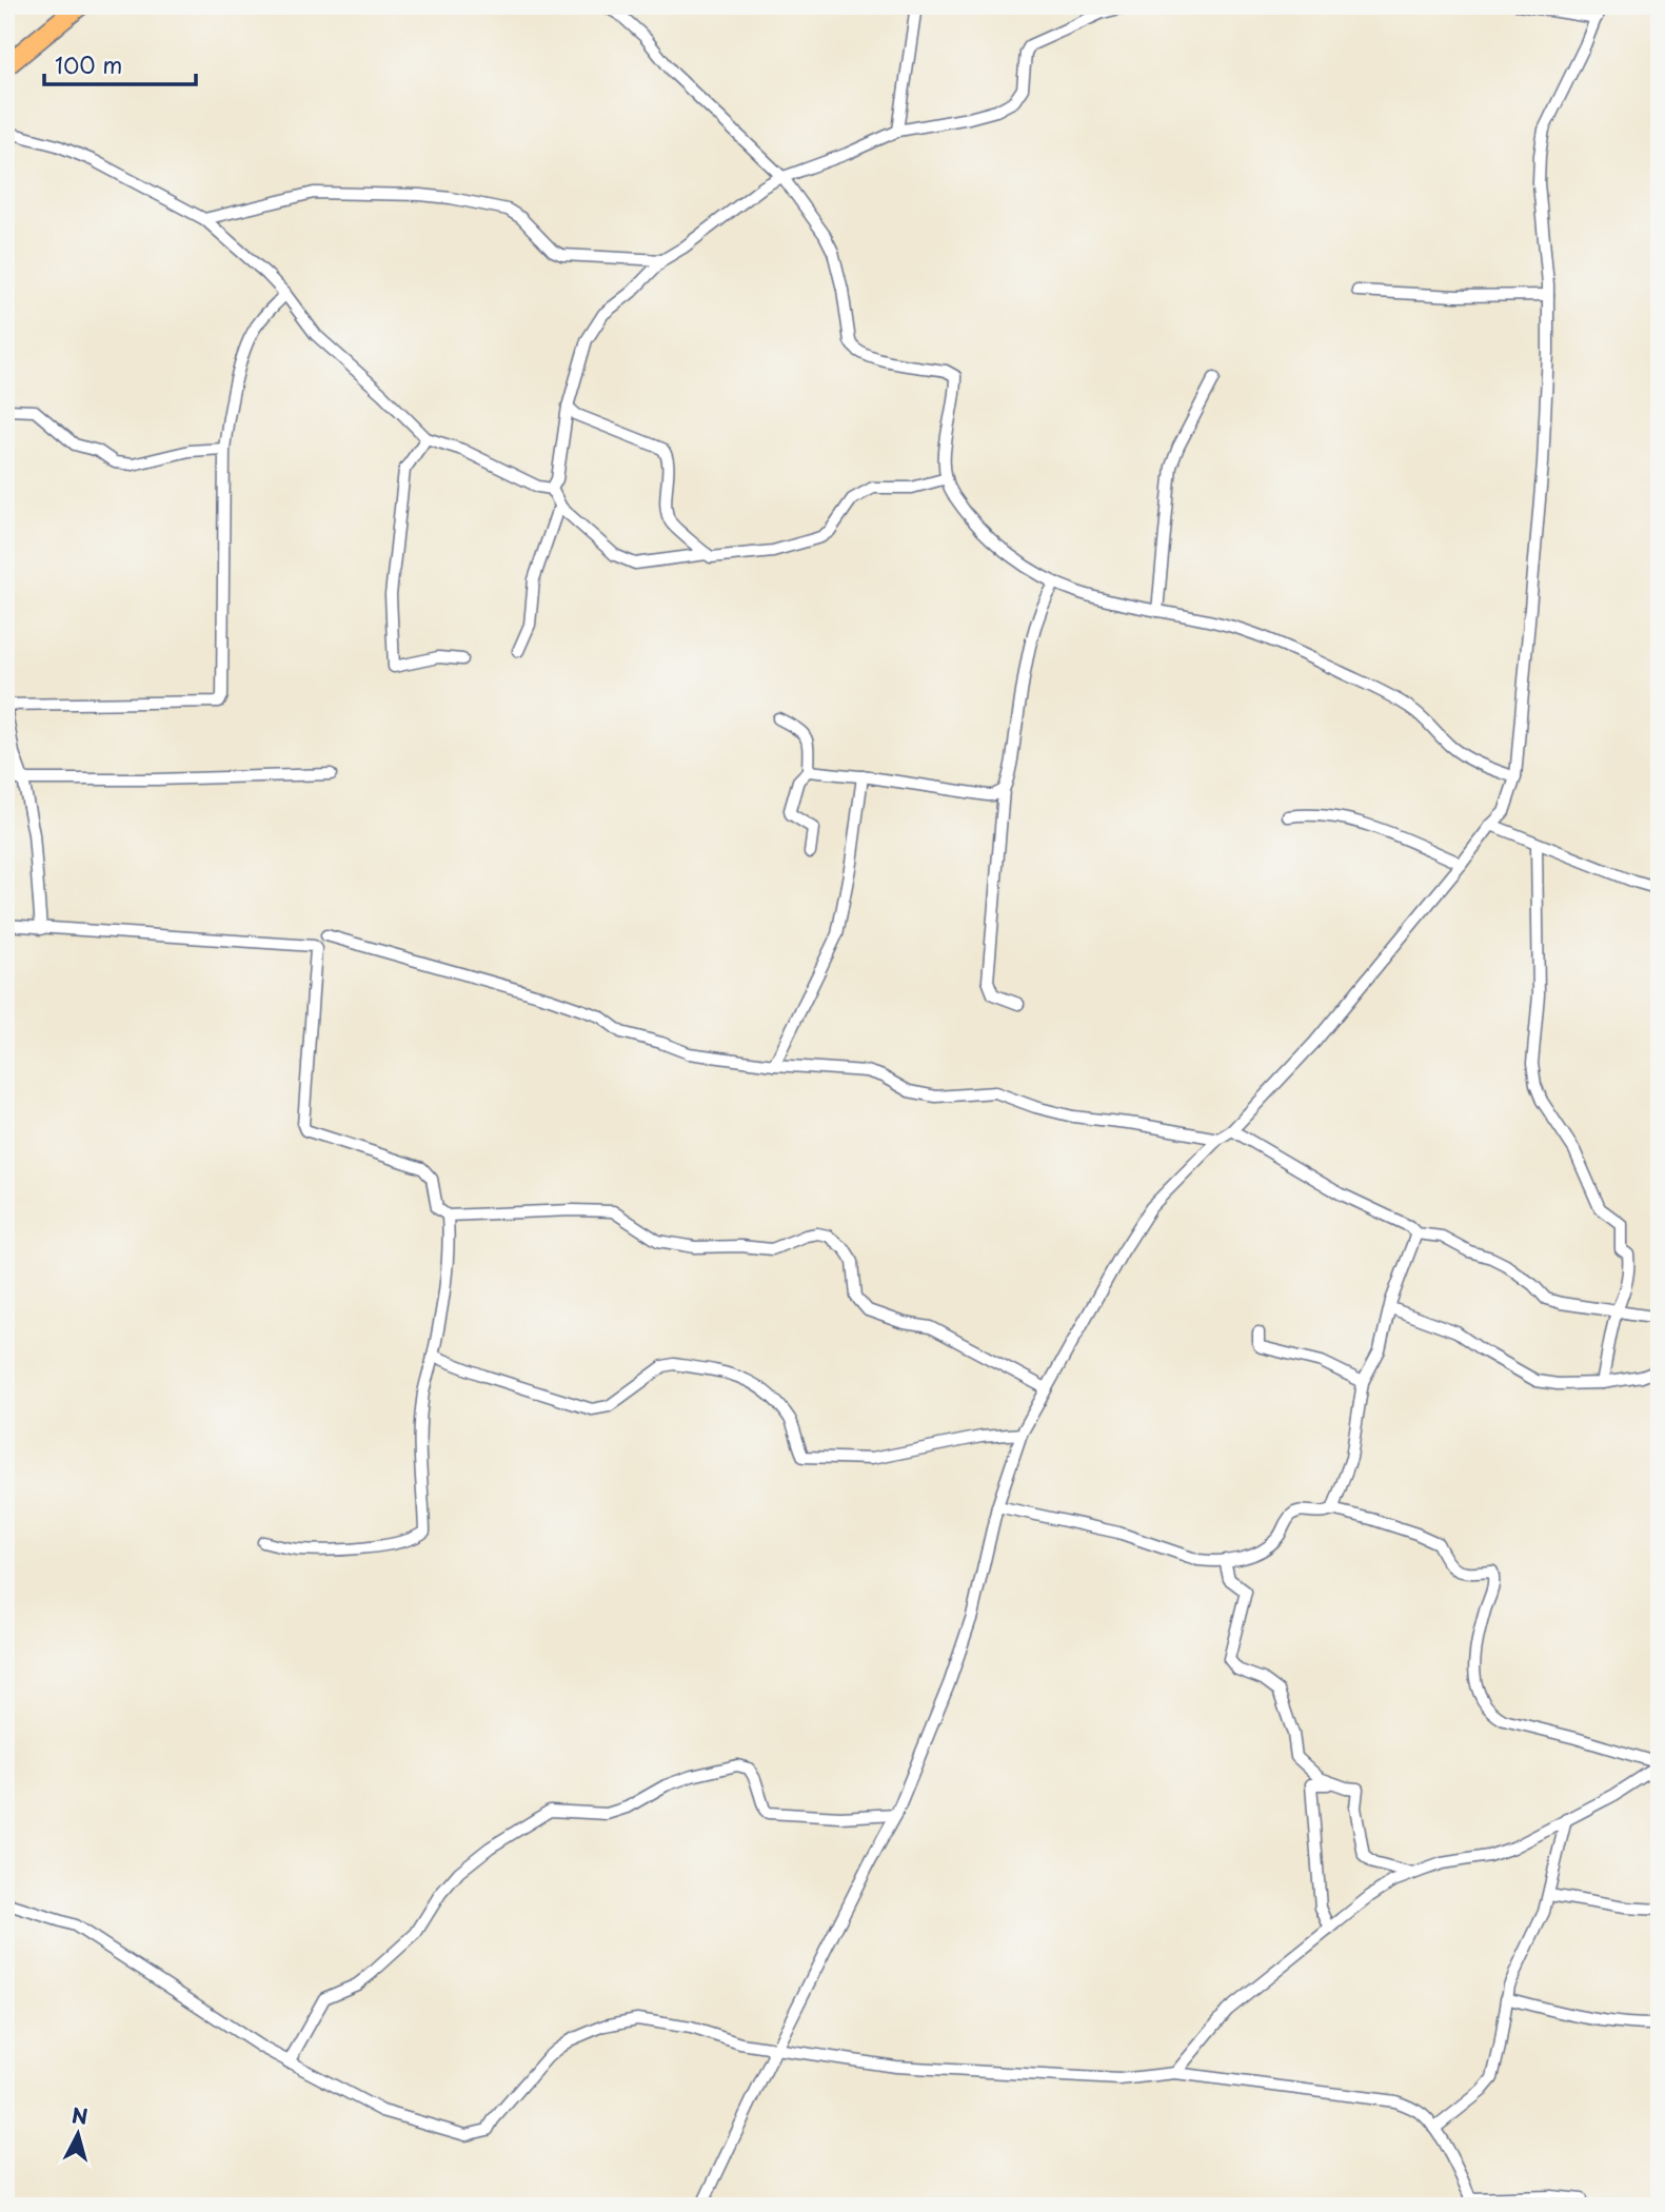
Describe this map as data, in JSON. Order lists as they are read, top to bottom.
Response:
{
  "scale_bar": "100 m",
  "north": "top"
}
